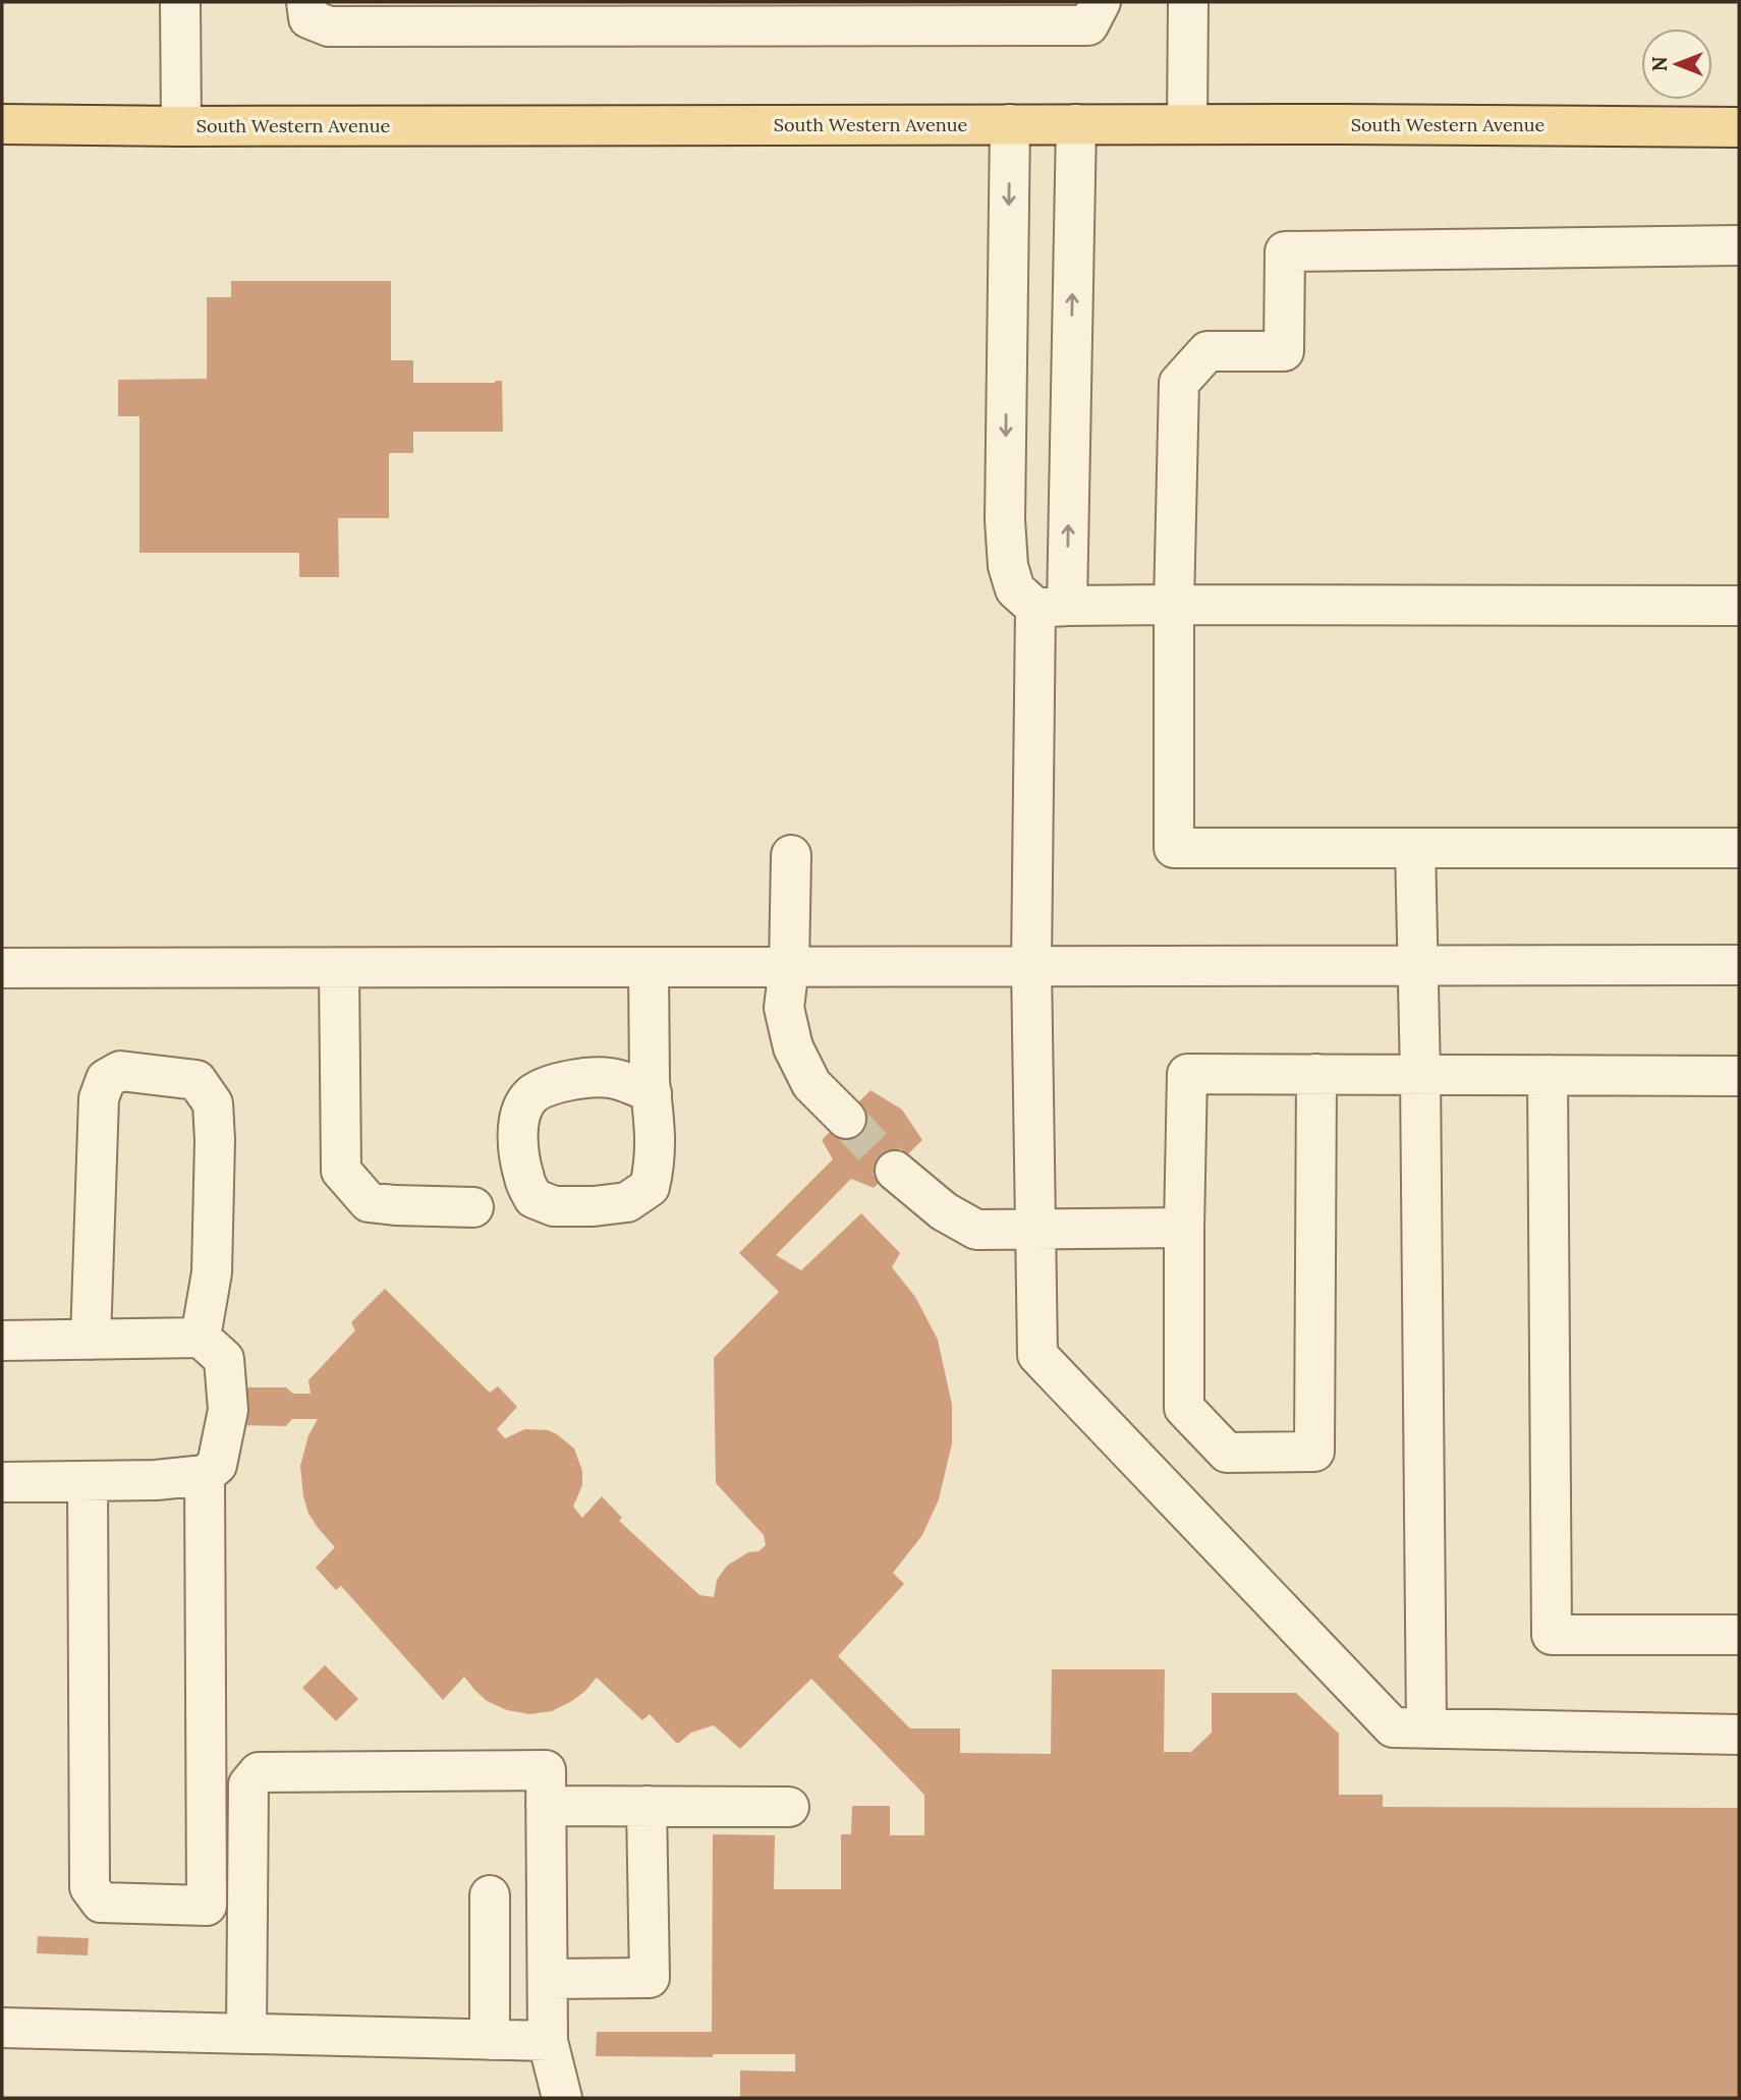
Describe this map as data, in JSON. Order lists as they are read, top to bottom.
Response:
{
  "streets": {
    "main road": ["South Western Avenue"]
  },
  "north": "left"
}
